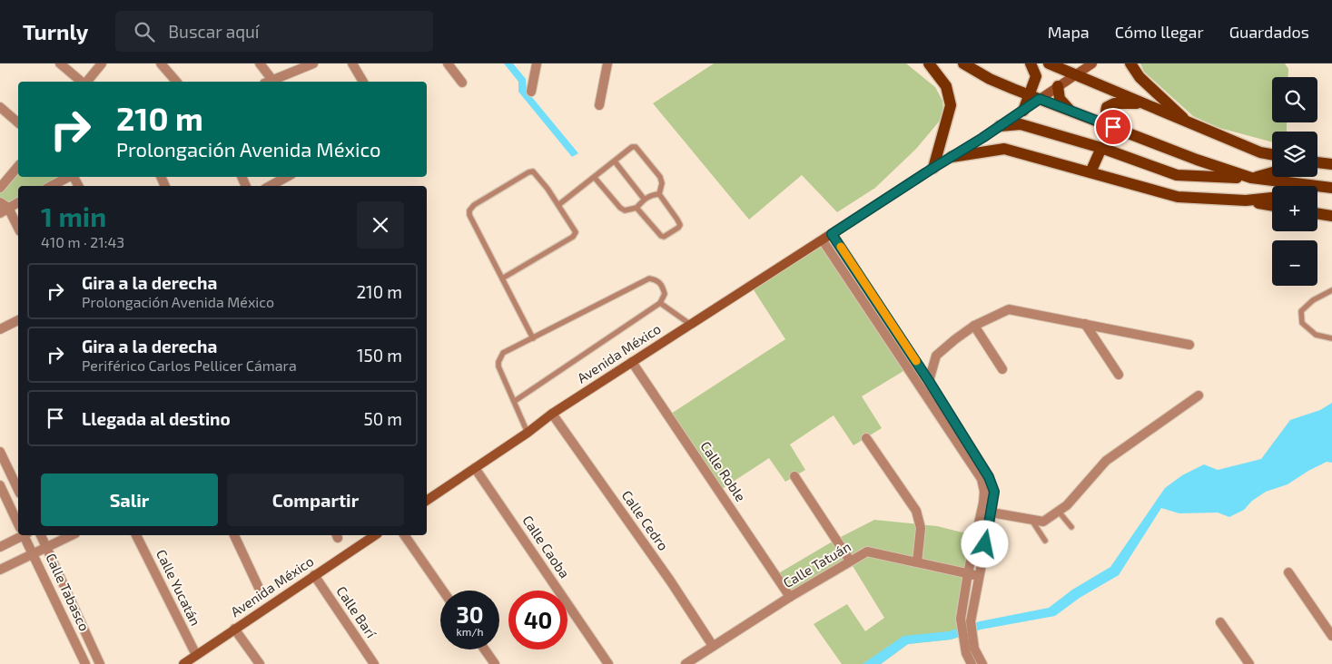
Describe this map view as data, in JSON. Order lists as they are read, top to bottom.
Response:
{
  "streets": {
    "main road": ["Avenida México"],
    "street": [
      "Calle Roble",
      "Calle Cedro",
      "Calle Caoba",
      "Calle Tatuán",
      "Calle Yucatán",
      "Calle Tabasco",
      "Calle Barí"
    ]
  },
  "crossings": [
    ["Avenida México", "Calle Roble"],
    ["Avenida México", "Calle Cedro"],
    ["Avenida México", "Calle Caoba"],
    ["Avenida México", "Calle Yucatán"],
    ["Avenida México", "Calle Barí"],
    ["Calle Roble", "Calle Tatuán"],
    ["Calle Cedro", "Calle Tatuán"]
  ],
  "page": {
    "header": "Turnly",
    "search": "Buscar aquí",
    "nav": ["Mapa", "Cómo llegar", "Guardados"],
    "map_buttons": ["+", "−"],
    "turn": ["210 m", "Prolongación Avenida México"],
    "heading": ["1 min", "410 m · 21:43"],
    "list": [
      {
        "name": "Gira a la derecha",
        "note": "Prolongación Avenida México",
        "value": "210 m"
      },
      {
        "name": "Gira a la derecha",
        "note": "Periférico Carlos Pellicer Cámara",
        "value": "150 m"
      },
      {
        "name": "Llegada al destino",
        "value": "50 m"
      }
    ],
    "buttons": ["Salir", "Compartir"],
    "speed": "30 km/h",
    "limit": "40"
  }
}
